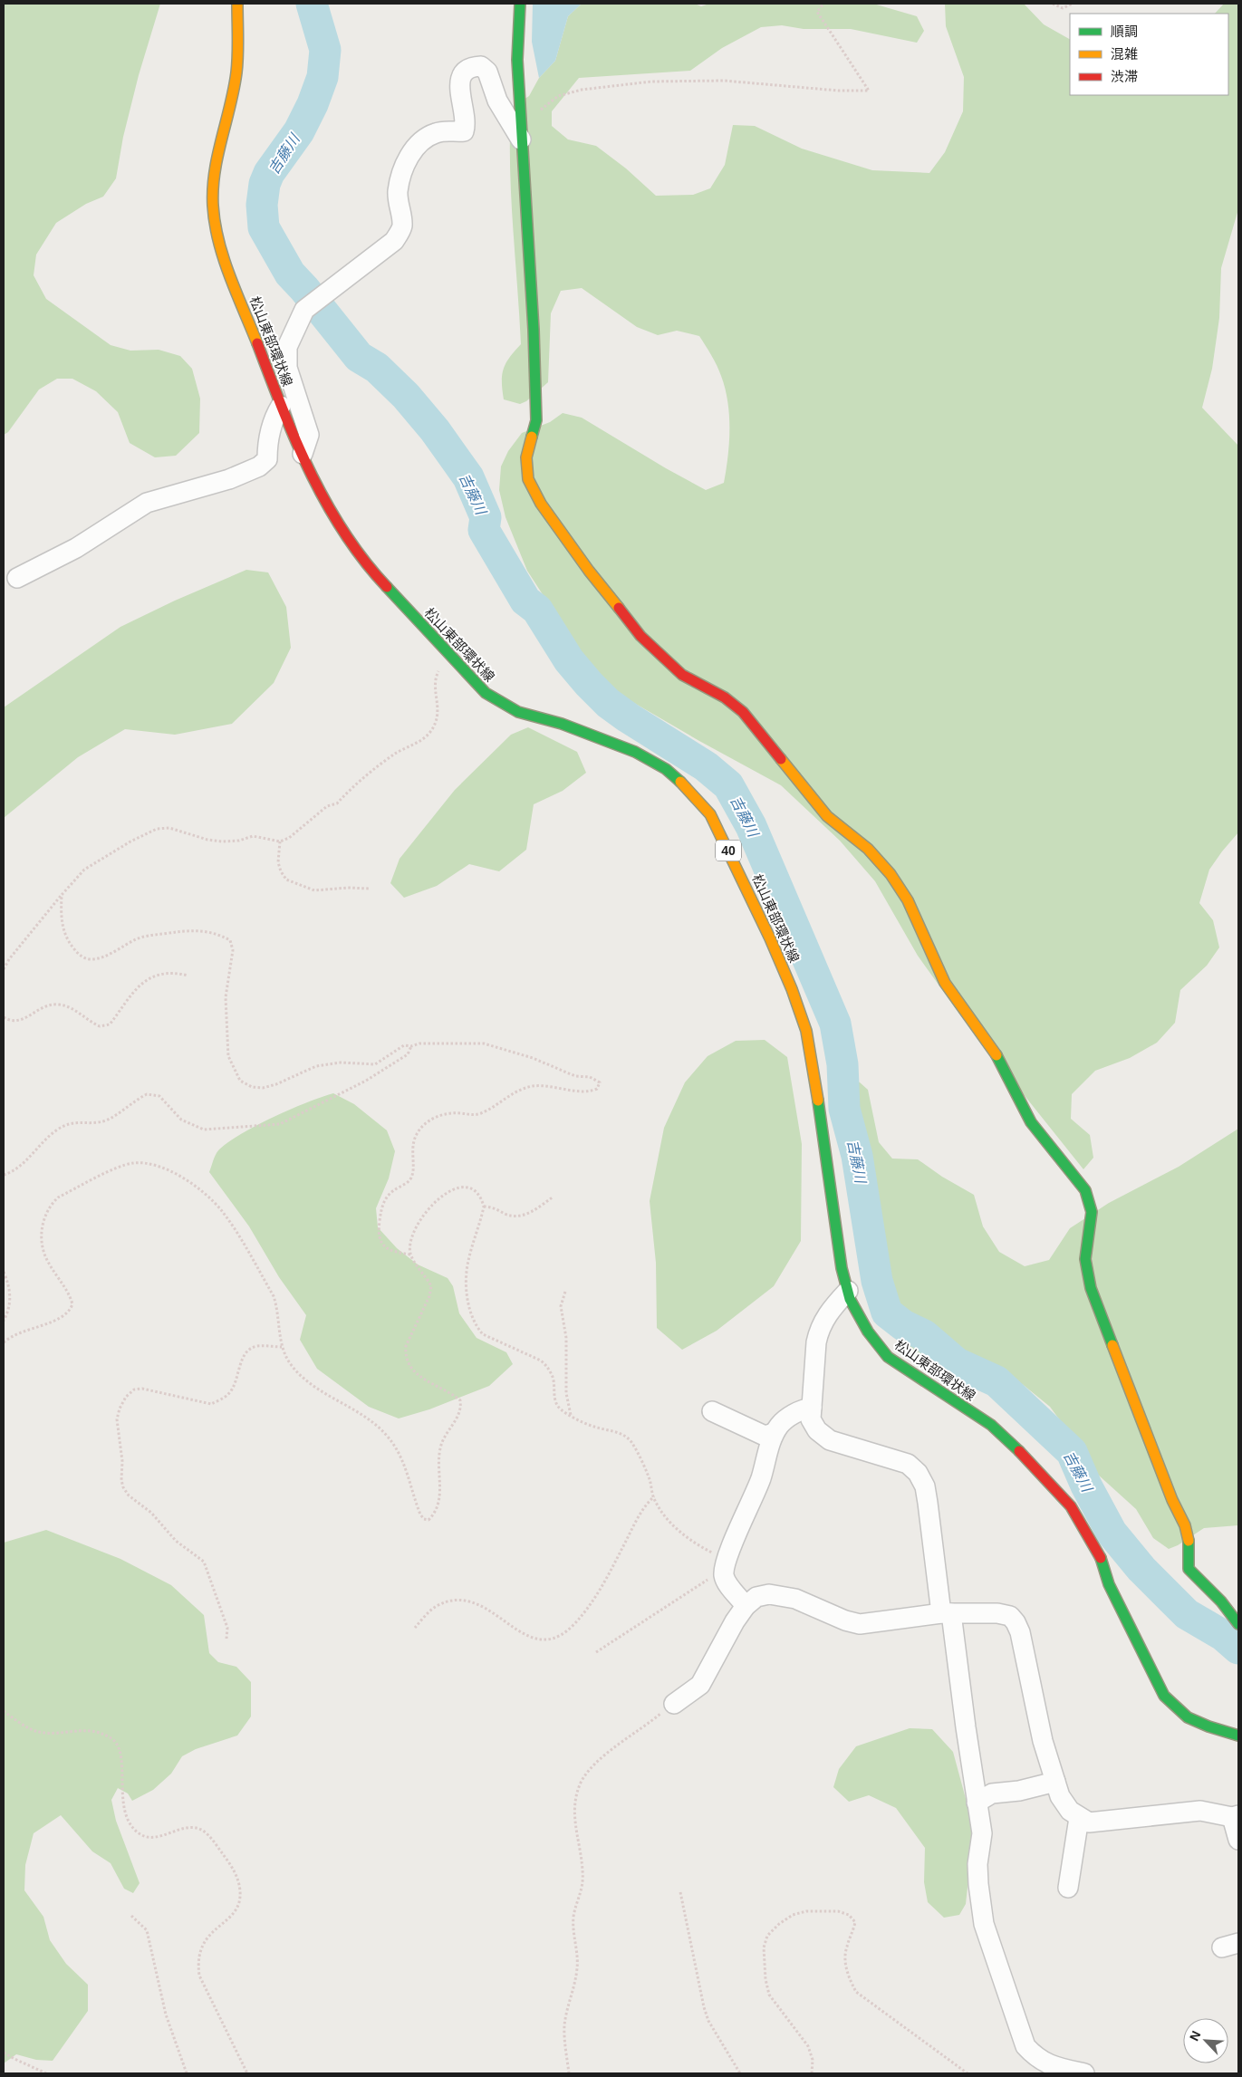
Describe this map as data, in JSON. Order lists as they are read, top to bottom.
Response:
{
  "streets": {
    "main road": ["松山東部環状線", "40"]
  },
  "water": ["吉藤川"],
  "legend": ["順調", "混雑", "渋滞"],
  "north": "top left"
}
